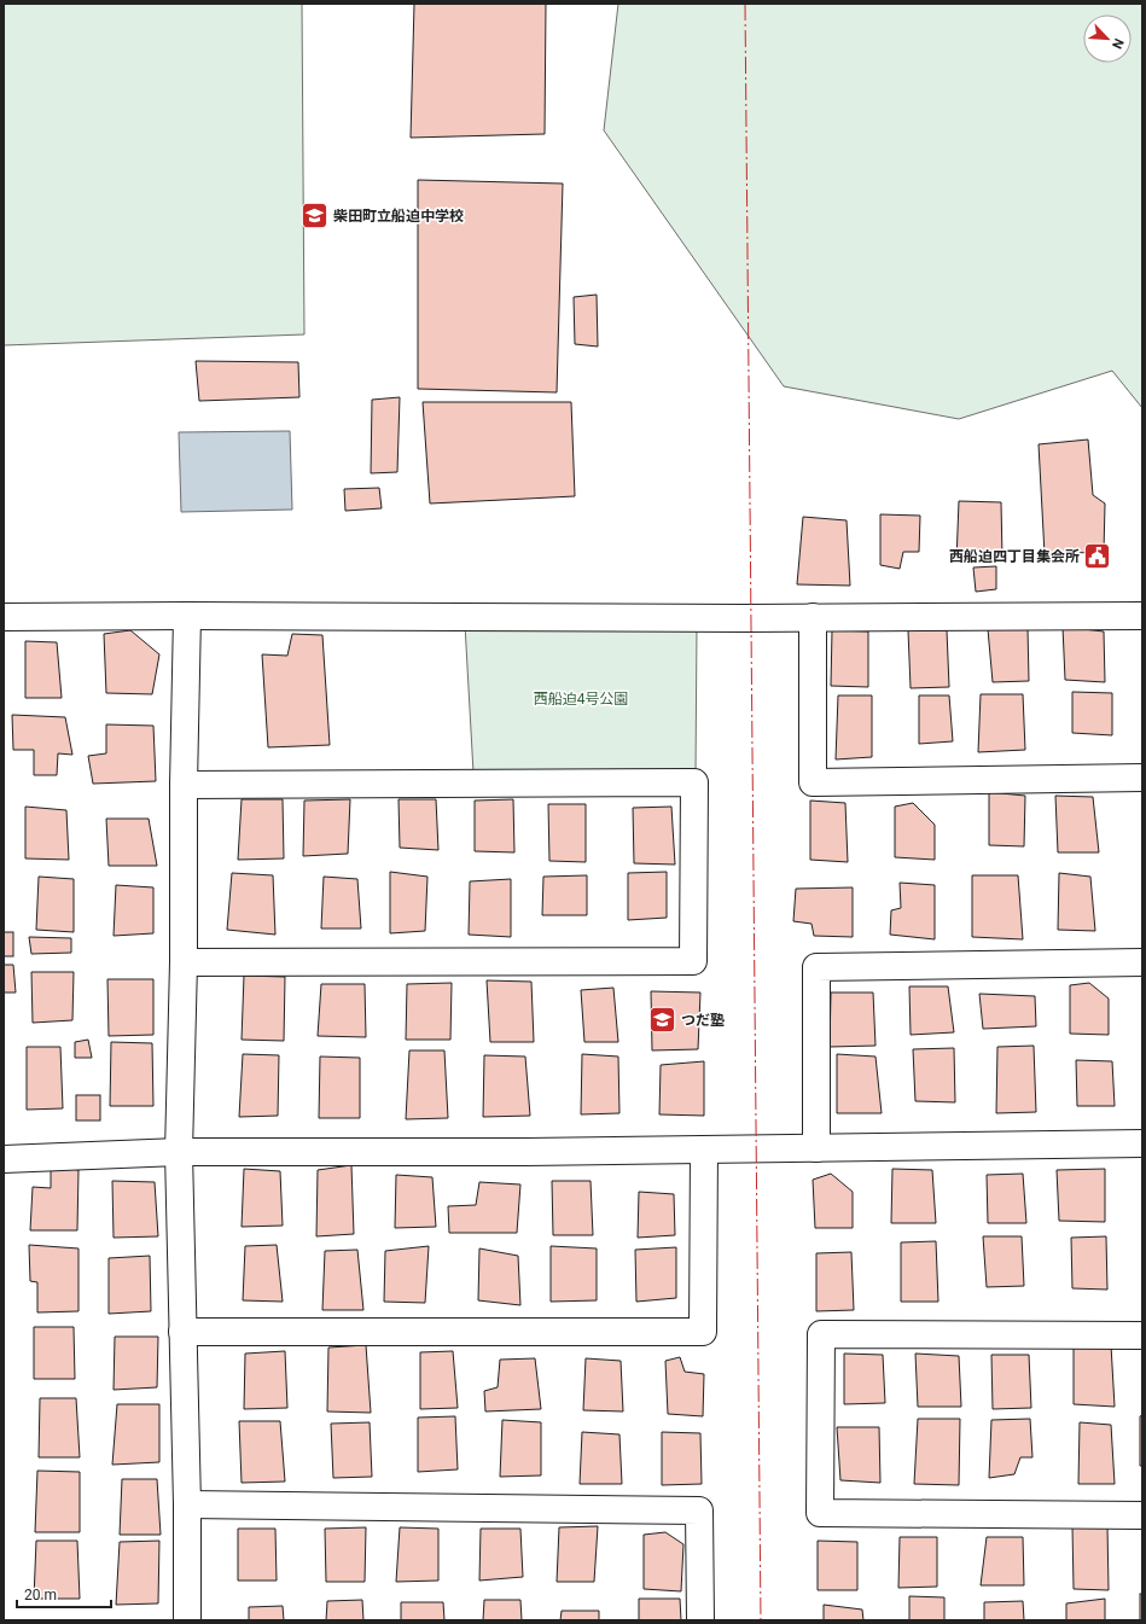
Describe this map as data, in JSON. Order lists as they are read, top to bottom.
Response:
{
  "parks": ["西船迫4号公園"],
  "places": {
    "school or university": ["柴田町立船迫中学校", "つだ塾"],
    "public building": ["西船迫四丁目集会所"]
  },
  "scale_bar": "20 m",
  "north": "bottom right"
}
